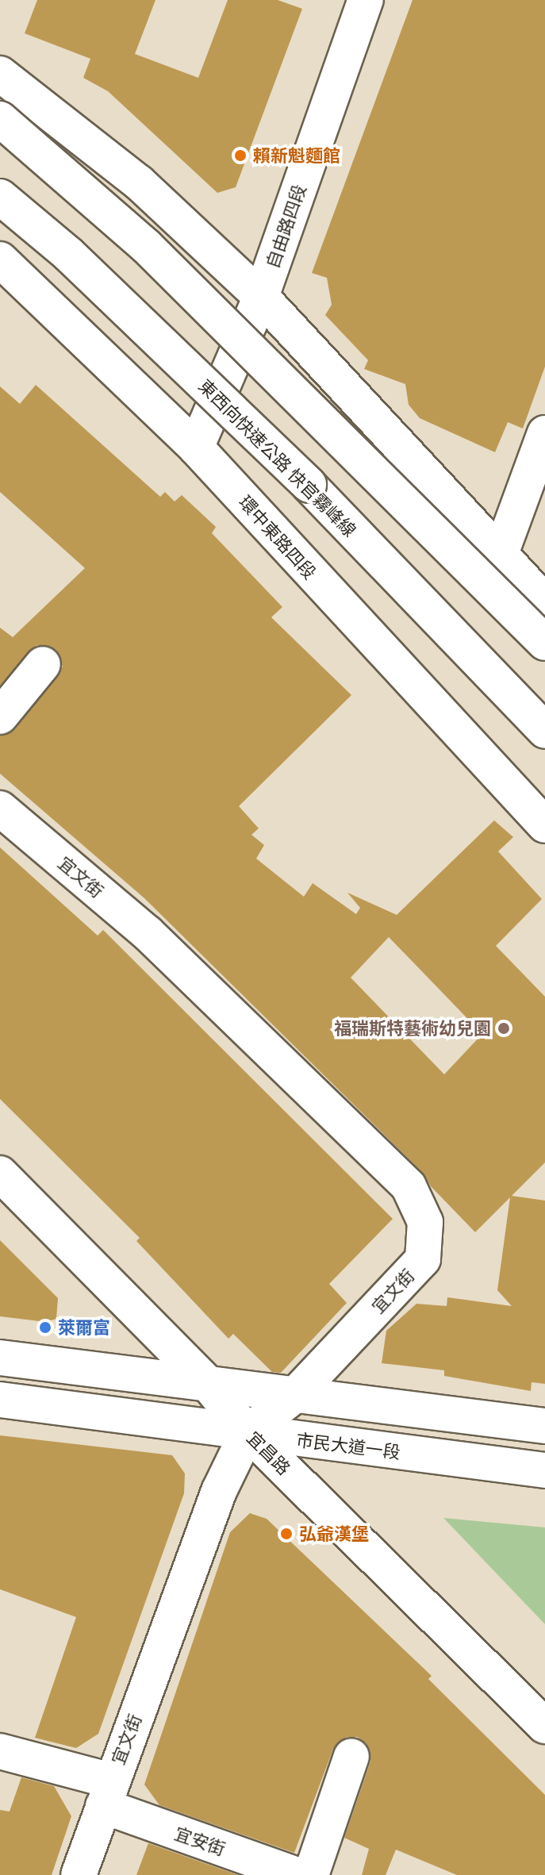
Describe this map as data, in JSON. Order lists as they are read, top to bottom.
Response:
{
  "streets": {
    "main road": [
      "自由路四段",
      "東西向快速公路 快官霧峰線",
      "環中東路四段",
      "宜文街",
      "市民大道一段",
      "宜昌路",
      "宜安街"
    ]
  },
  "crossings": [
    ["自由路四段", "環中東路四段"],
    ["宜文街", "市民大道一段"],
    ["宜文街", "宜昌路"],
    ["宜文街", "宜安街"],
    ["市民大道一段", "宜昌路"]
  ],
  "places": [
    "賴新魁麵館",
    "福瑞斯特藝術幼兒園",
    "萊爾富",
    "弘爺漢堡"
  ]
}
